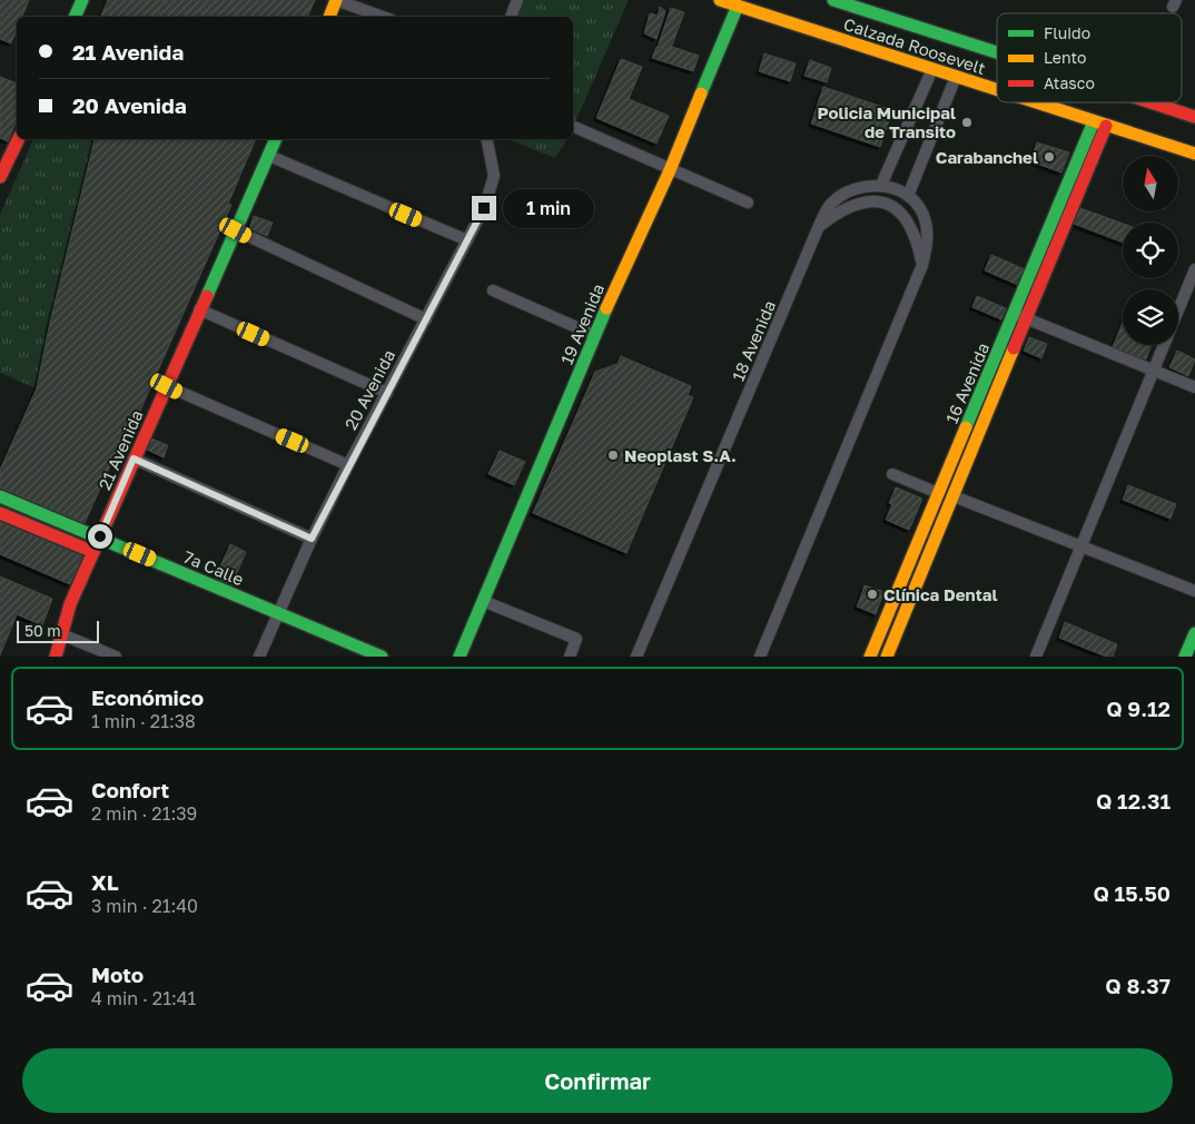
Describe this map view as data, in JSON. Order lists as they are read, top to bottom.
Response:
{
  "streets": {
    "main road": [
      "Calzada Roosevelt",
      "19 Avenida",
      "16 Avenida",
      "21 Avenida",
      "7a Calle"
    ],
    "street": ["18 Avenida", "20 Avenida"]
  },
  "crossings": [
    ["Calzada Roosevelt", "19 Avenida"],
    ["Calzada Roosevelt", "16 Avenida"],
    ["20 Avenida", "7a Calle"],
    ["21 Avenida", "7a Calle"]
  ],
  "places": [
    "Policia Municipal de Transito",
    "Carabanchel",
    "Neoplast S.A.",
    "Clínica Dental"
  ],
  "legend": ["Fluido", "Lento", "Atasco"],
  "scale_bar": "50 m",
  "north": "top",
  "page": {
    "banner": ["21 Avenida", "20 Avenida"],
    "bubble": "1 min",
    "scale": "50 m",
    "list": [
      {
        "name": "Económico",
        "note": "1 min · 21:38",
        "value": "Q 9.12"
      },
      {
        "name": "Confort",
        "note": "2 min · 21:39",
        "value": "Q 12.31"
      },
      {
        "name": "XL",
        "note": "3 min · 21:40",
        "value": "Q 15.50"
      },
      {
        "name": "Moto",
        "note": "4 min · 21:41",
        "value": "Q 8.37"
      }
    ],
    "buttons": "Confirmar"
  }
}
